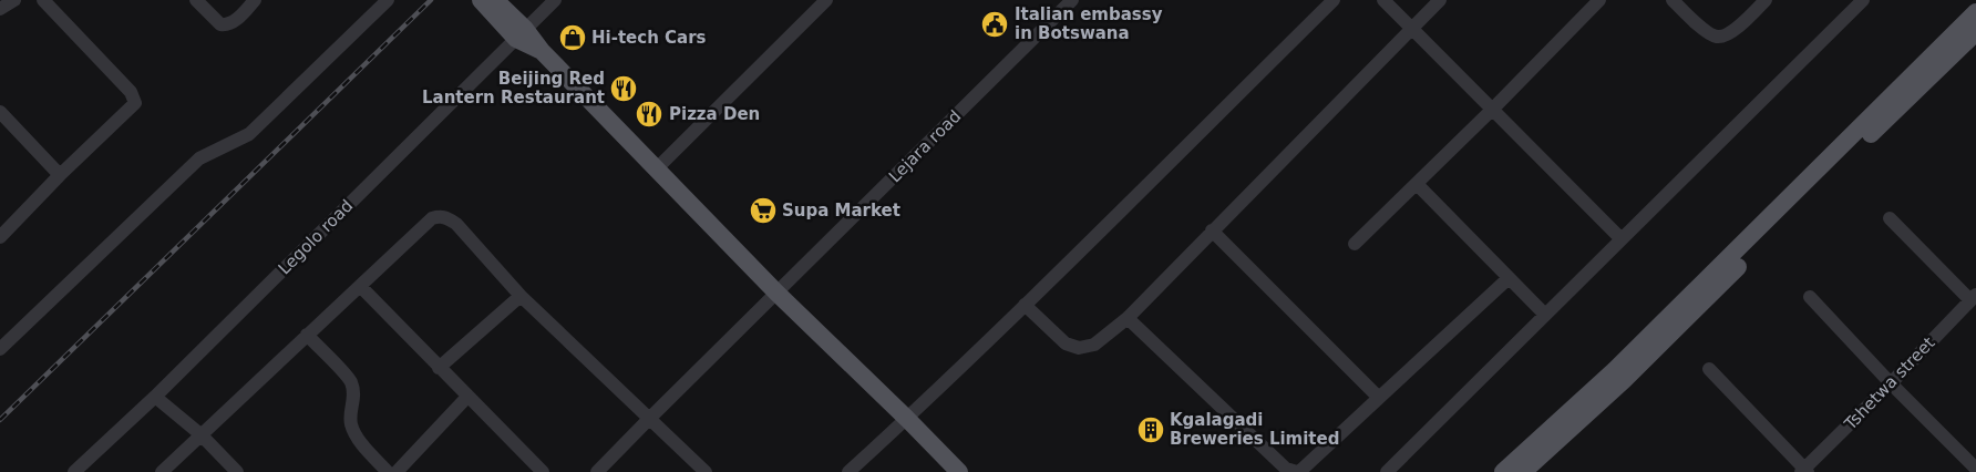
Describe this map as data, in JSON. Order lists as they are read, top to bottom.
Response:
{
  "streets": {
    "street": ["Lejara road", "Legolo road", "Tshetwa street"]
  },
  "places": {
    "public building": ["Italian embassy in Botswana"],
    "shop": ["Hi-tech Cars"],
    "restaurant": ["Beijing Red Lantern Restaurant", "Pizza Den"],
    "supermarket": ["Supa Market"],
    "building": ["Kgalagadi Breweries Limited"]
  }
}
